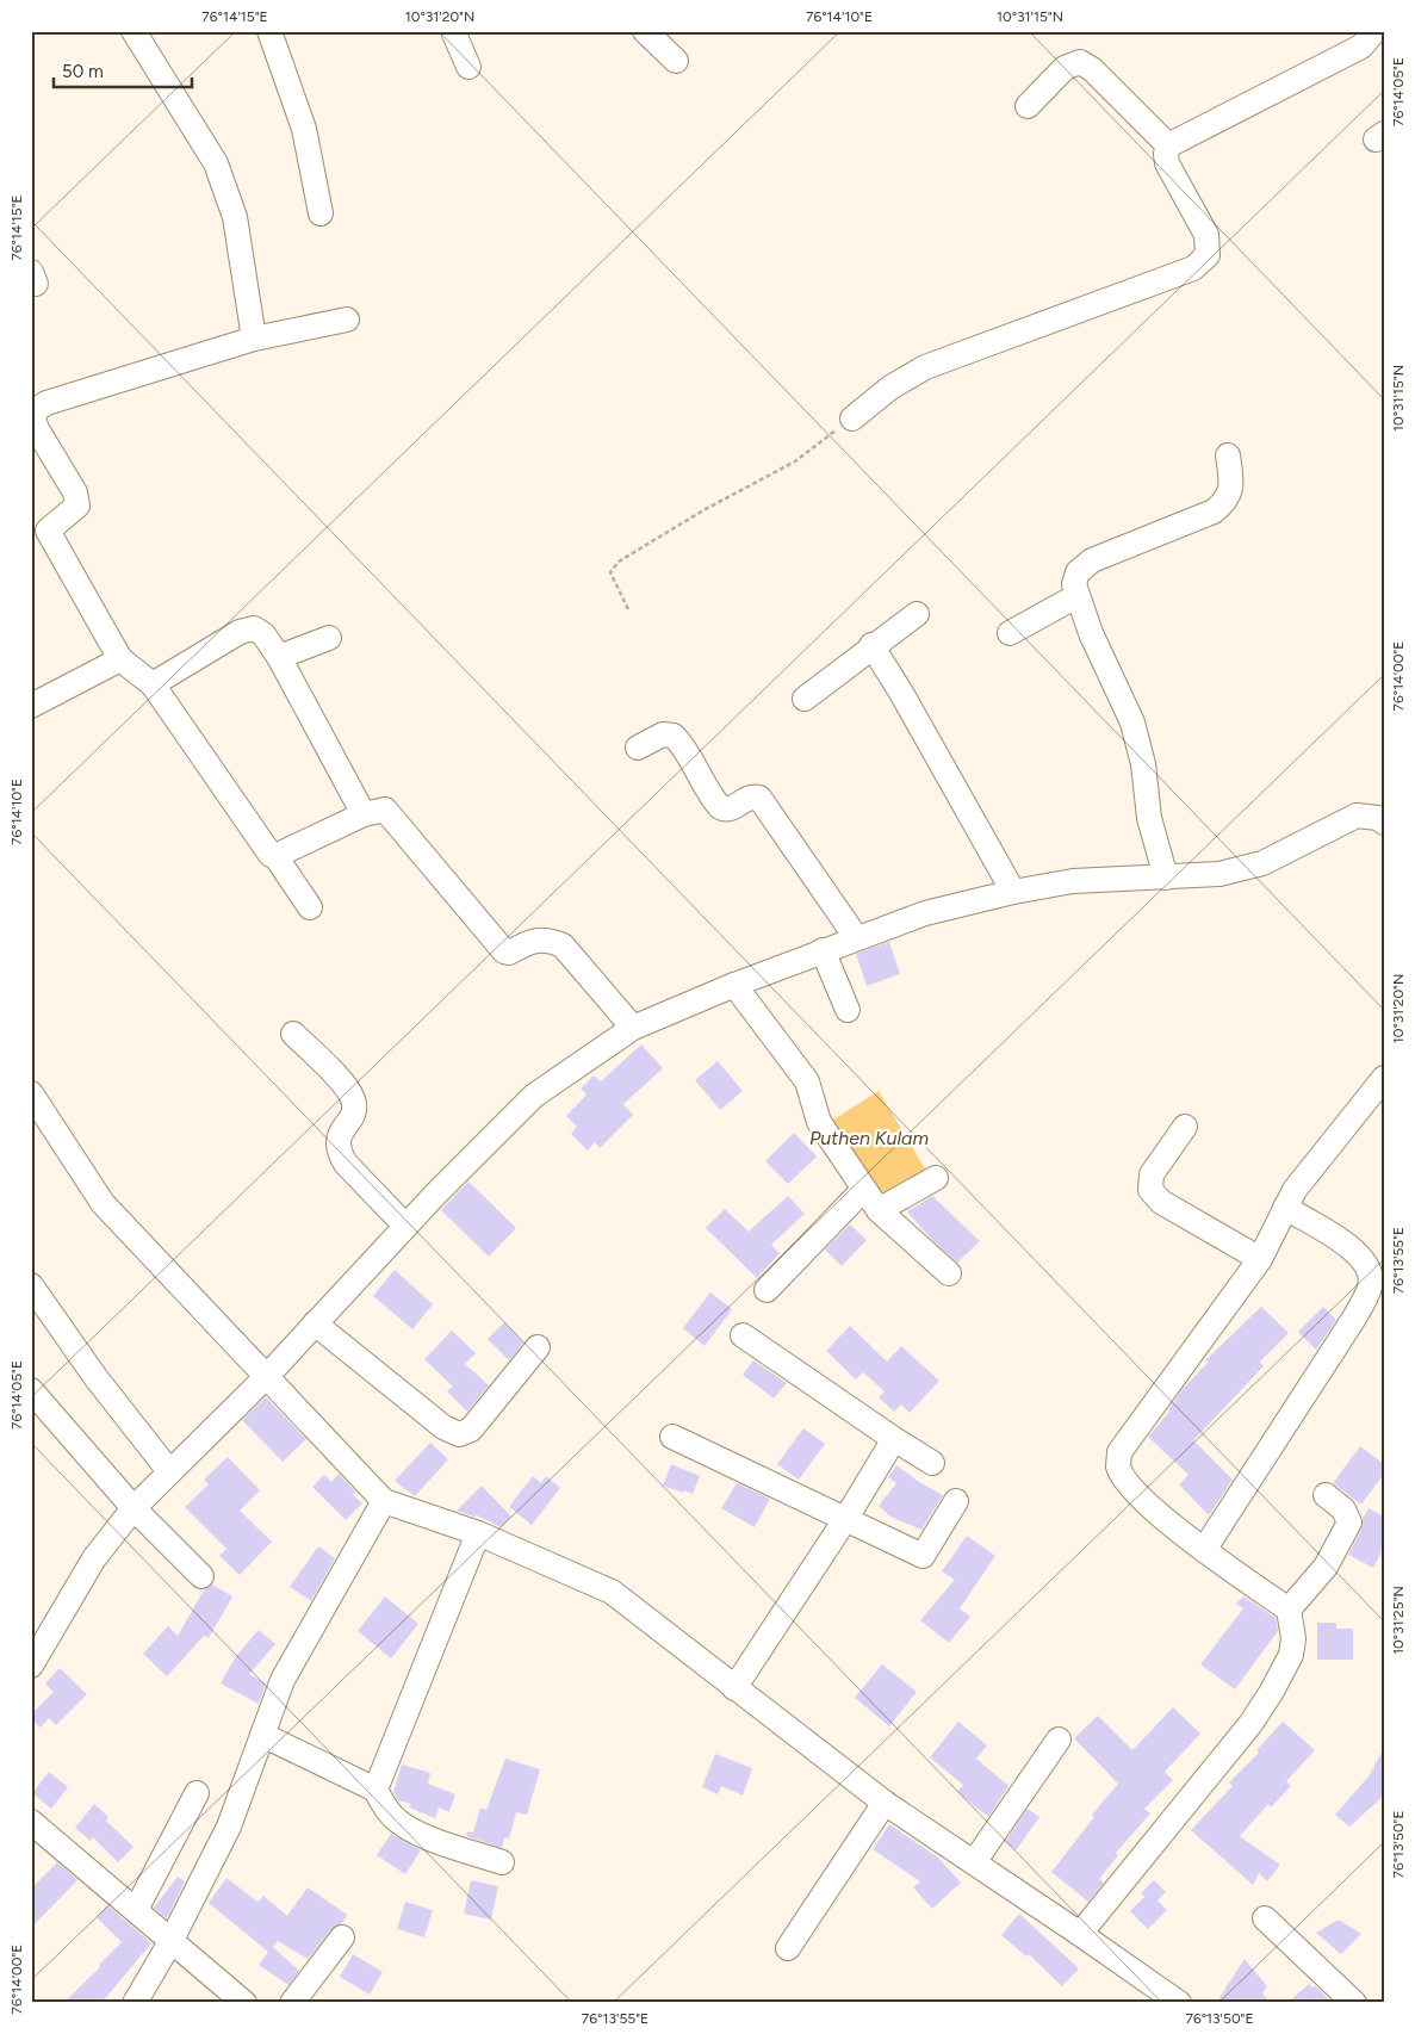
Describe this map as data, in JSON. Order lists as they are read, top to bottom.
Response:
{
  "water": ["Puthen Kulam"],
  "scale_bar": "50 m",
  "coordinates": [
    "76°14'15\"E",
    "10°31'20\"N",
    "76°14'10\"E",
    "10°31'15\"N",
    "76°14'05\"E",
    "76°14'00\"E",
    "76°13'55\"E",
    "10°31'25\"N",
    "76°13'50\"E"
  ]
}
